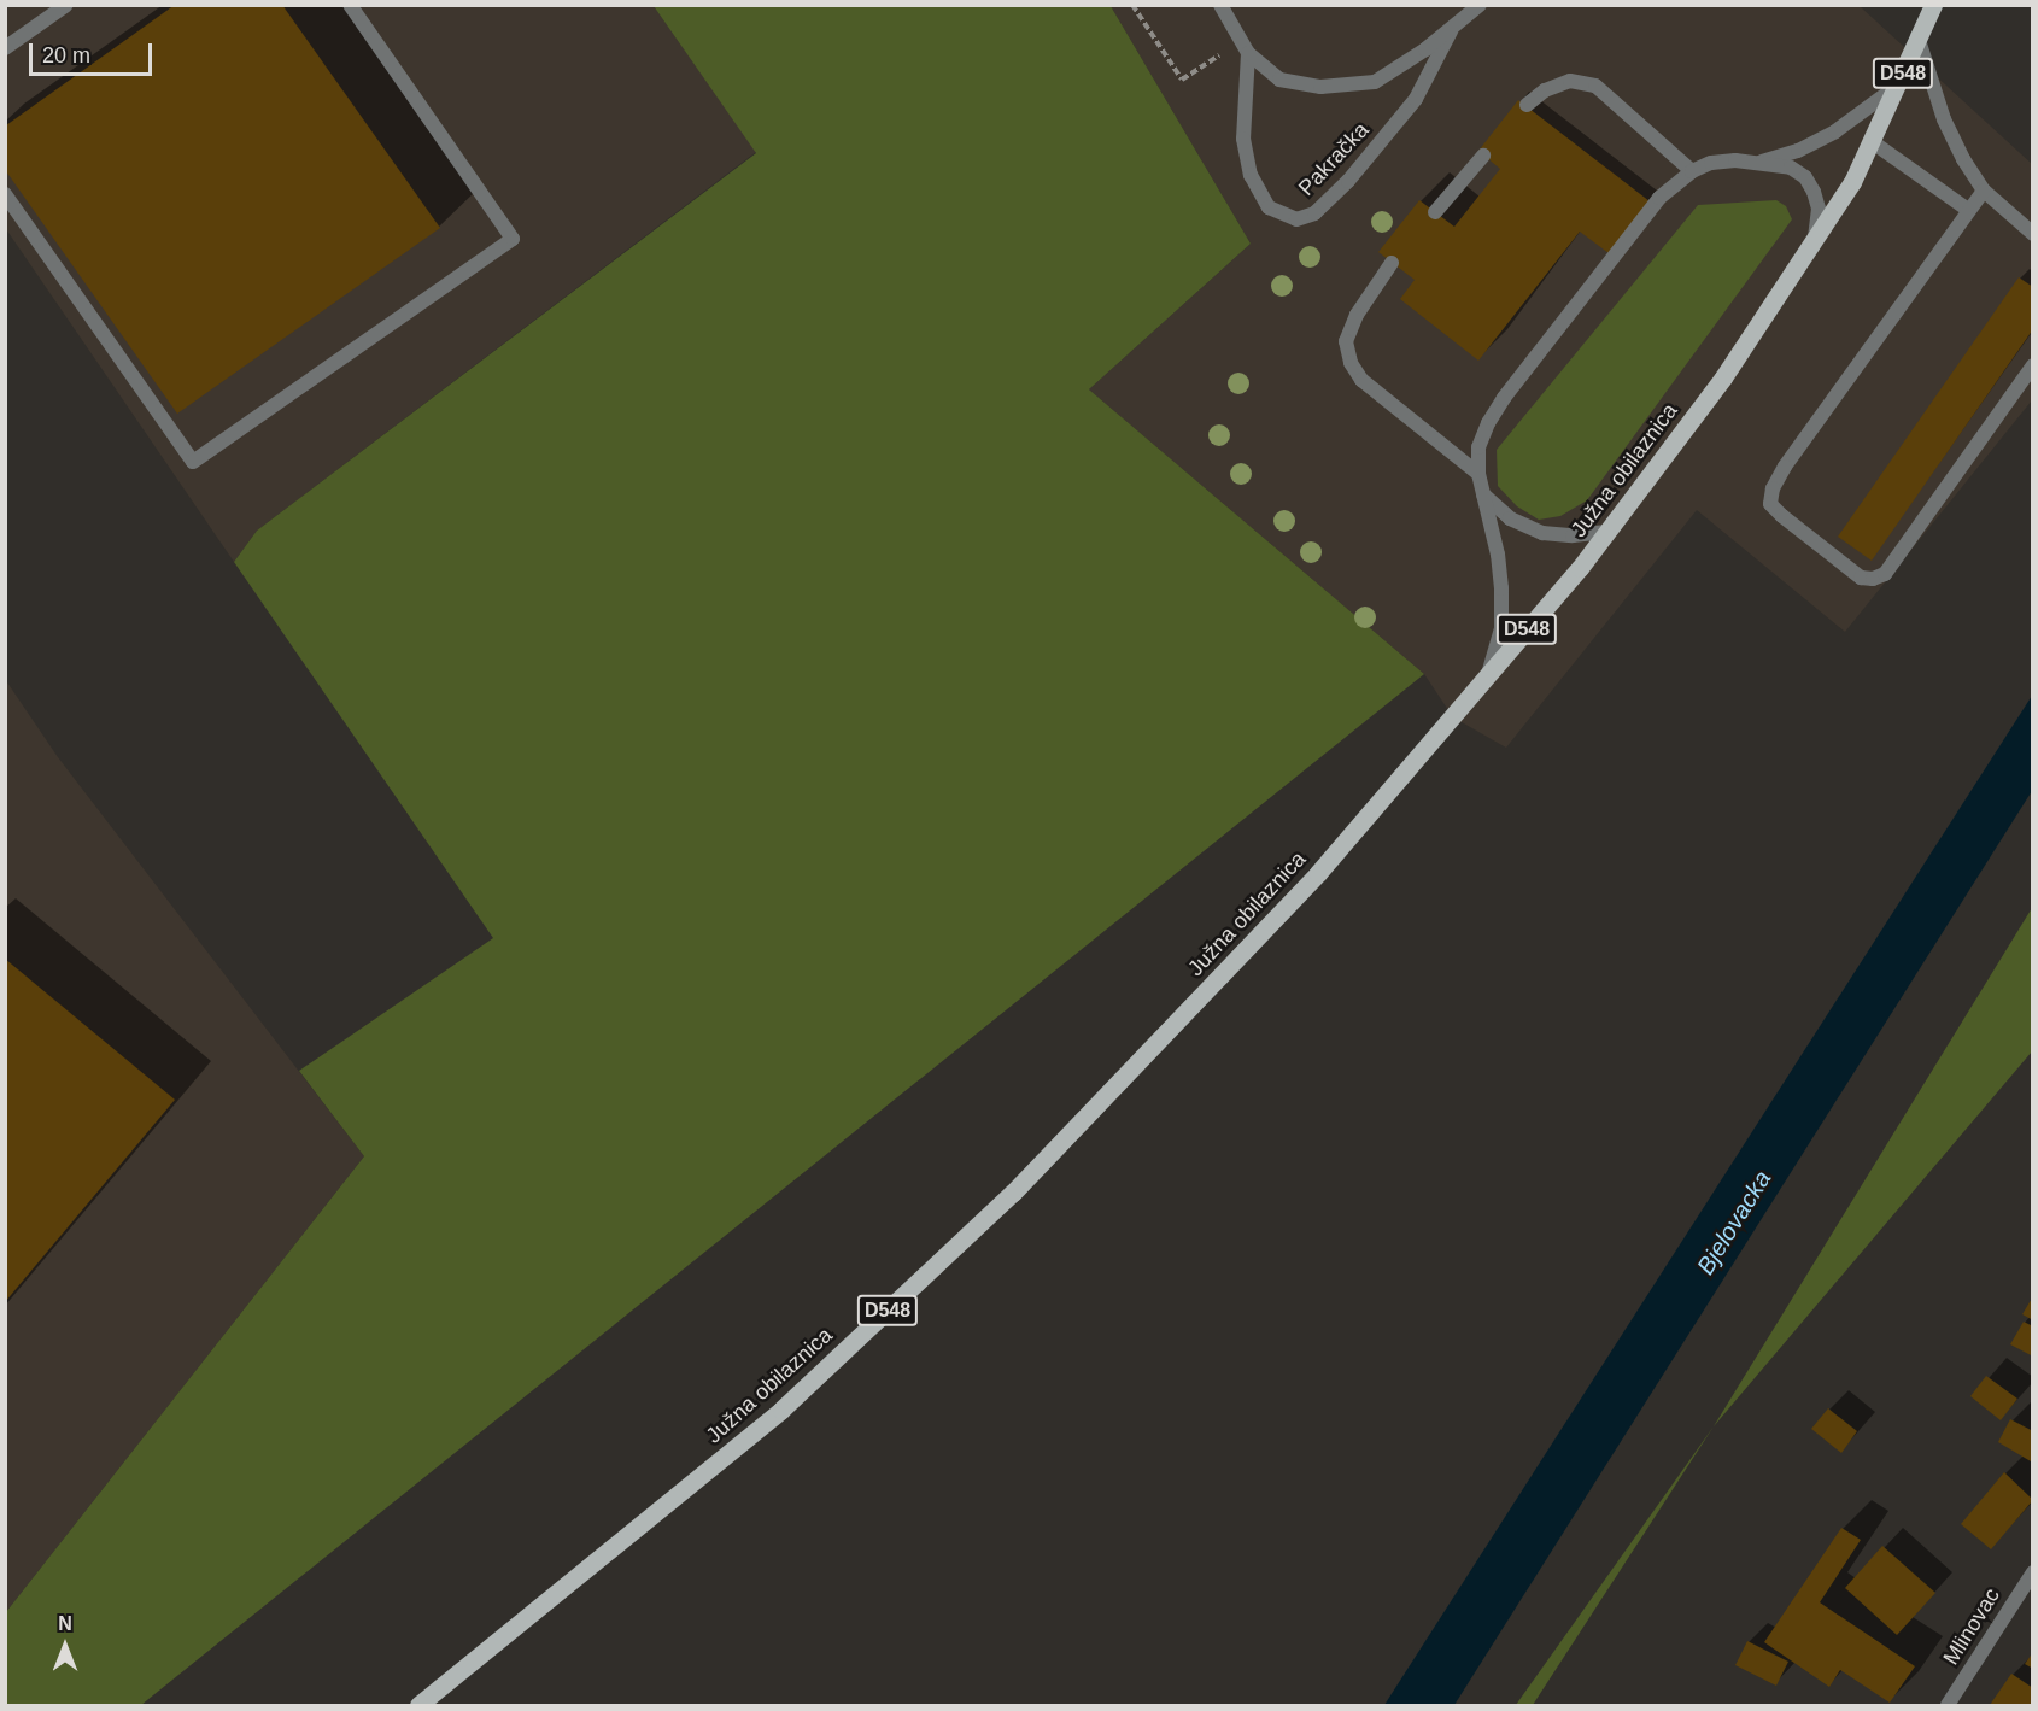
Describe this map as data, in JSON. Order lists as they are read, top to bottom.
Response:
{
  "streets": {
    "main road": ["D548", "Južna obilaznica"],
    "street": ["Pakračka", "Mlinovac"]
  },
  "water": ["Bjelovacka"],
  "scale_bar": "20 m",
  "north": "top"
}
